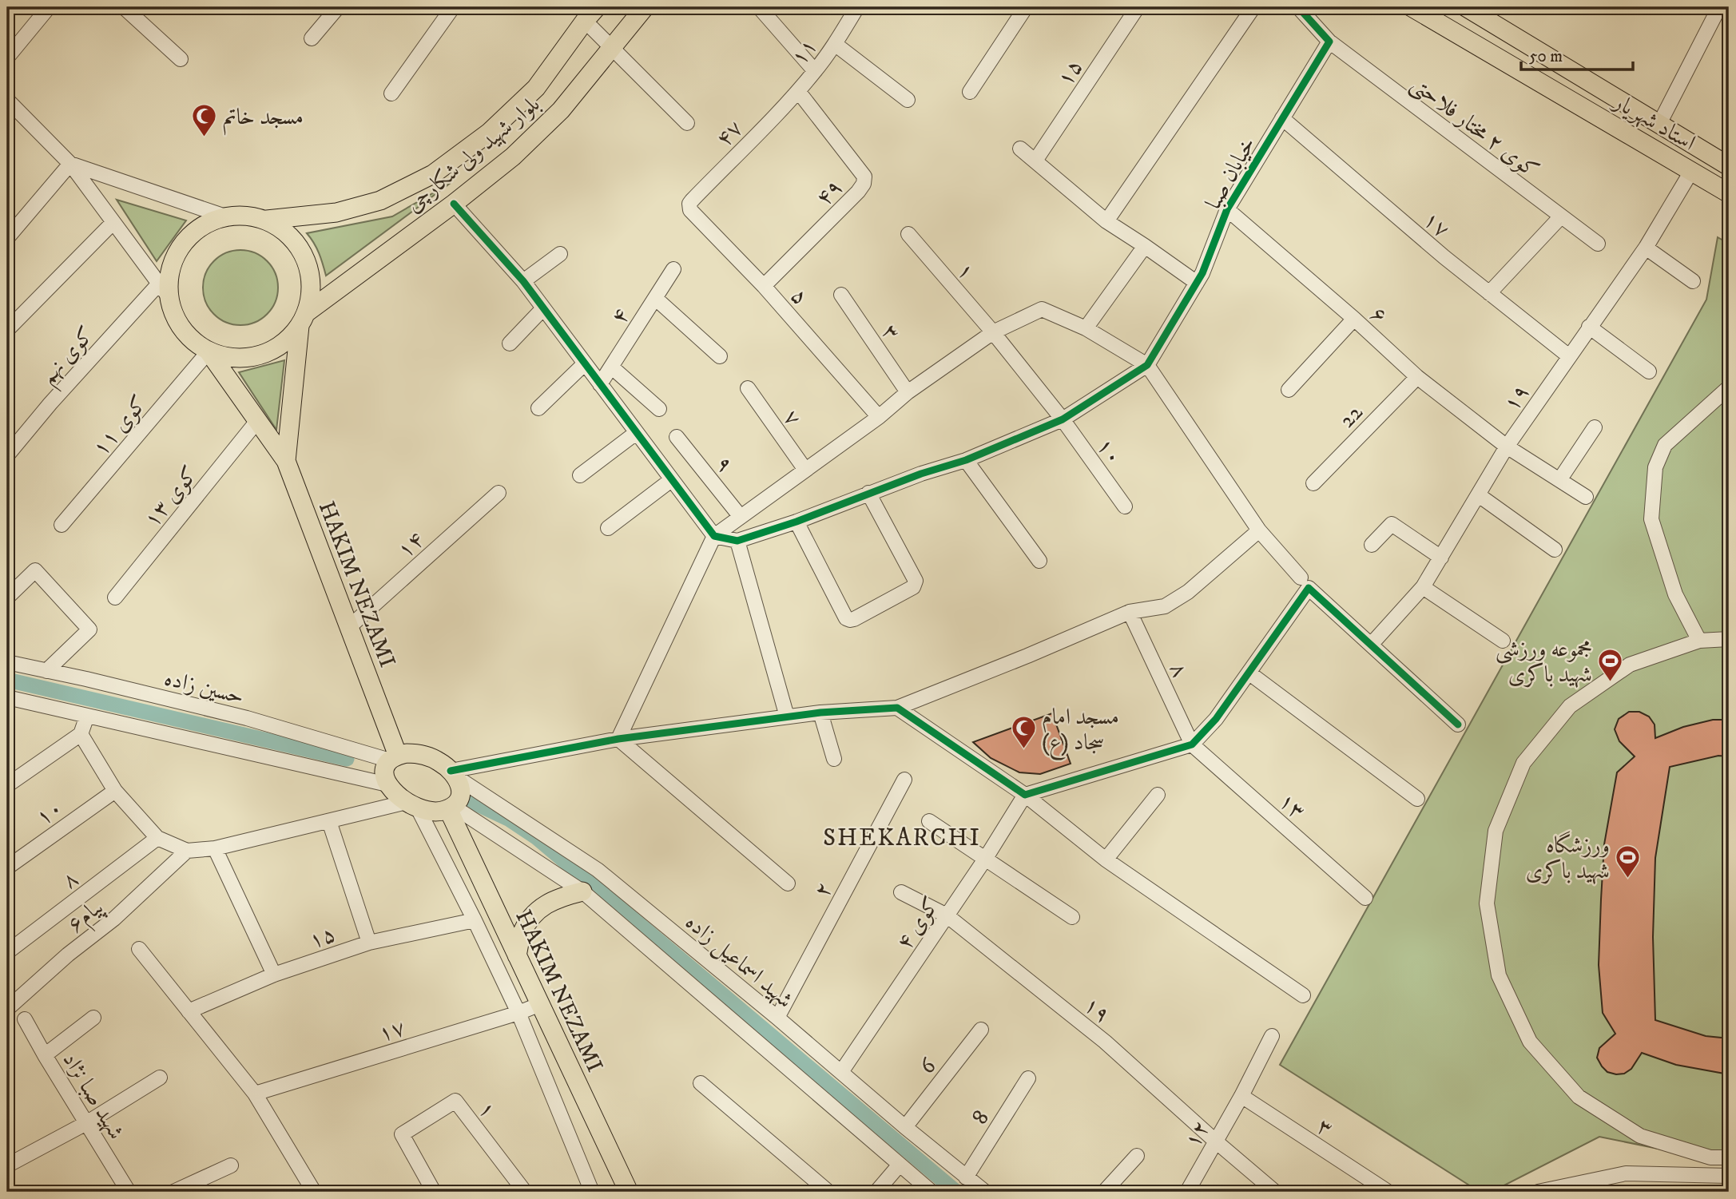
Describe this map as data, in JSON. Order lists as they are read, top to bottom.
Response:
{
  "streets": {
    "main road": ["استاد شهریار", "بلوار شهید ولی شکارچی", "HAKIM NEZAMI"],
    "street": [
      "۱۱",
      "۱۵",
      "کوی ۲ مختار فلاحتی",
      "۴۷",
      "خیابان صبا",
      "۴۹",
      "۱۷",
      "۱",
      "۵",
      "۶",
      "۴",
      "۳",
      "کوی نهم",
      "۱۹",
      "22",
      "۷",
      "کوی ۱۱",
      "۱۰",
      "۹",
      "کوی ۱۳",
      "۱۴",
      "۸",
      "حسین زاده",
      "۱۳",
      "۲",
      "۶پیام",
      "کوی ۴",
      "شهید اسماعیل زاده",
      "6",
      "شهید صبا نژاد",
      "8",
      "۱۲"
    ]
  },
  "crossings": [
    ["۱۱", "۴۷"],
    ["۱۱", "۴۹"],
    ["استاد شهریار", "۱۹"],
    ["کوی ۲ مختار فلاحتی", "خیابان صبا"],
    ["۴۷", "۴۹"],
    ["۴۷", "۵"],
    ["بلوار شهید ولی شکارچی", "کوی نهم"],
    ["بلوار شهید ولی شکارچی", "کوی ۱۱"],
    ["بلوار شهید ولی شکارچی", "HAKIM NEZAMI"],
    ["خیابان صبا", "۱۷"],
    ["خیابان صبا", "۶"],
    ["۴۹", "۵"],
    ["۱۷", "۱۹"],
    ["۱۷", "HAKIM NEZAMI"],
    ["۱", "۱۰"],
    ["۶", "۱۹"],
    ["۶", "22"],
    ["۳", "۱۲"],
    ["کوی نهم", "کوی ۱۱"],
    ["کوی نهم", "HAKIM NEZAMI"],
    ["۱۹", "کوی ۴"],
    ["۱۹", "۱۲"],
    ["کوی ۱۱", "HAKIM NEZAMI"],
    ["کوی ۱۳", "HAKIM NEZAMI"],
    ["۱۴", "HAKIM NEZAMI"],
    ["HAKIM NEZAMI", "حسین زاده"],
    ["HAKIM NEZAMI", "شهید اسماعیل زاده"],
    ["۸", "۱۳"],
    ["حسین زاده", "شهید اسماعیل زاده"],
    ["۲", "شهید اسماعیل زاده"],
    ["کوی ۴", "شهید اسماعیل زاده"],
    ["شهید اسماعیل زاده", "6"],
    ["شهید اسماعیل زاده", "8"]
  ],
  "districts": ["SHEKARCHI"],
  "places": {
    "mosque": ["مسجد خاتم", "مسجد امام سجاد (ع)"],
    "sports": ["مجموعه ورزشی شهید باکری", "ورزشگاه شهید باکری"]
  },
  "scale_bar": "50 m"
}
